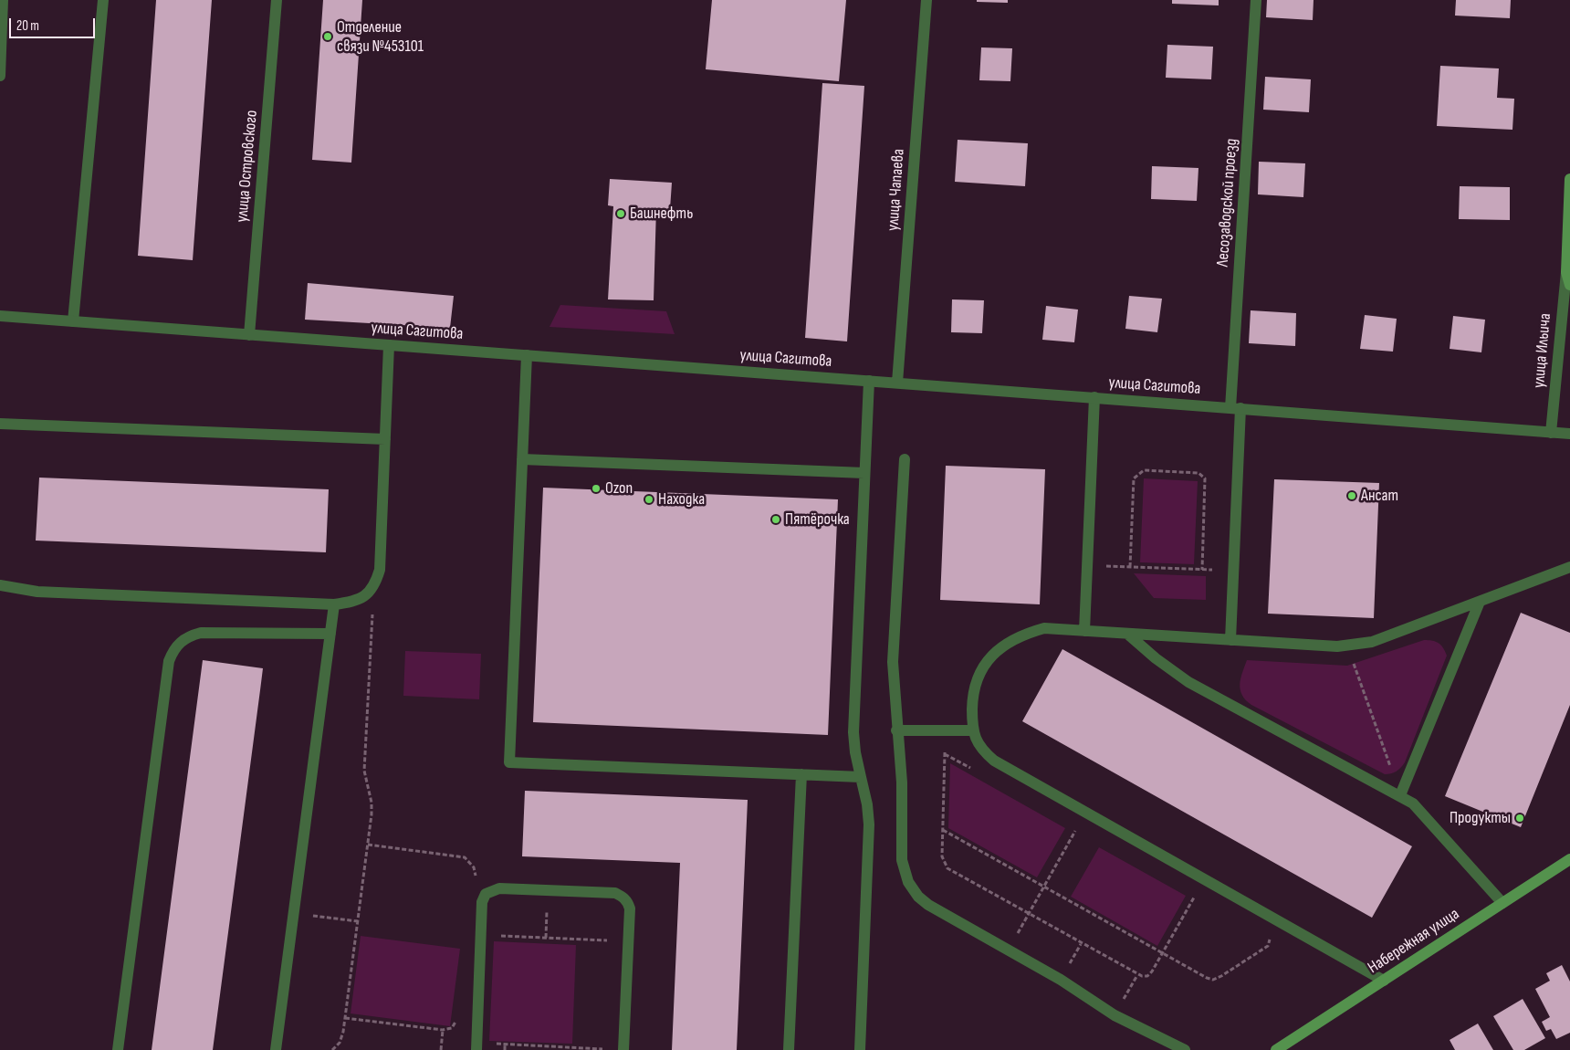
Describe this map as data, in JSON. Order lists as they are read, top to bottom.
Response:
{
  "streets": {
    "street": [
      "улица Островского",
      "улица Чапаева",
      "Лесозаводской проезд",
      "улица Сагитова",
      "улица Ильича",
      "Набережная улица"
    ]
  },
  "crossings": [
    ["улица Островского", "улица Сагитова"],
    ["улица Чапаева", "улица Сагитова"],
    ["Лесозаводской проезд", "улица Сагитова"],
    ["улица Сагитова", "улица Ильича"]
  ],
  "places": [
    "Отделение связи №453101",
    "Башнефть",
    "Ozon",
    "Ансат",
    "Находка",
    "Пятёрочка",
    "Продукты"
  ],
  "scale_bar": "20 m"
}
